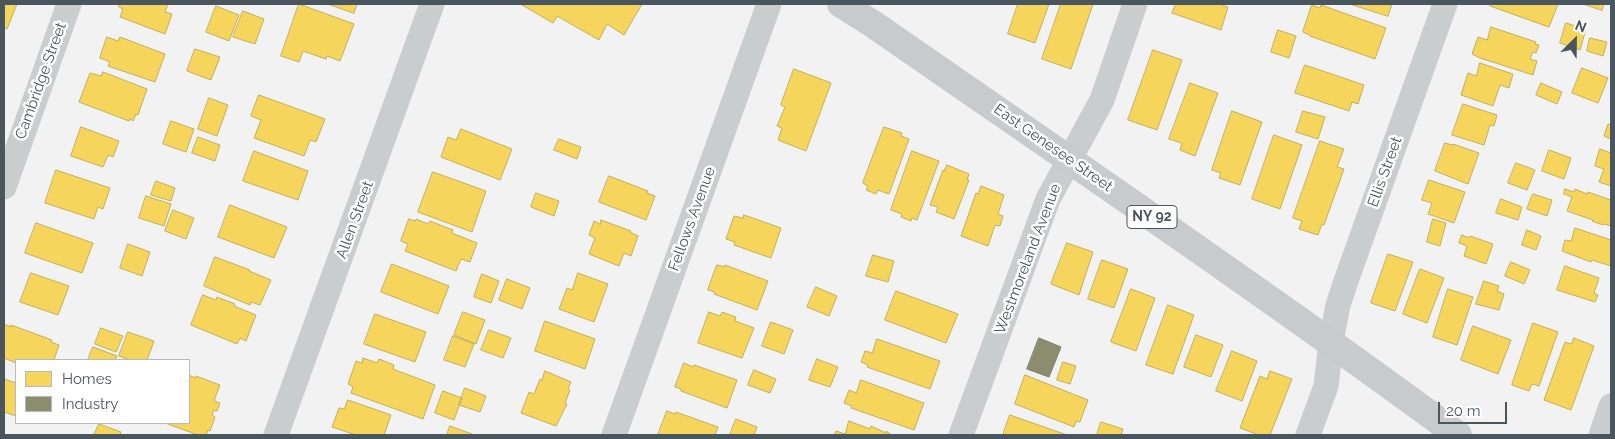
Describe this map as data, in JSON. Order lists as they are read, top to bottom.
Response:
{
  "streets": {
    "main road": ["East Genesee Street", "NY 92"],
    "street": [
      "Cambridge Street",
      "Ellis Street",
      "Fellows Avenue",
      "Allen Street",
      "Westmoreland Avenue"
    ]
  },
  "crossings": [
    ["East Genesee Street", "Ellis Street"],
    ["East Genesee Street", "Westmoreland Avenue"]
  ],
  "legend": ["Homes", "Industry"],
  "scale_bar": "20 m",
  "north": "top right"
}
